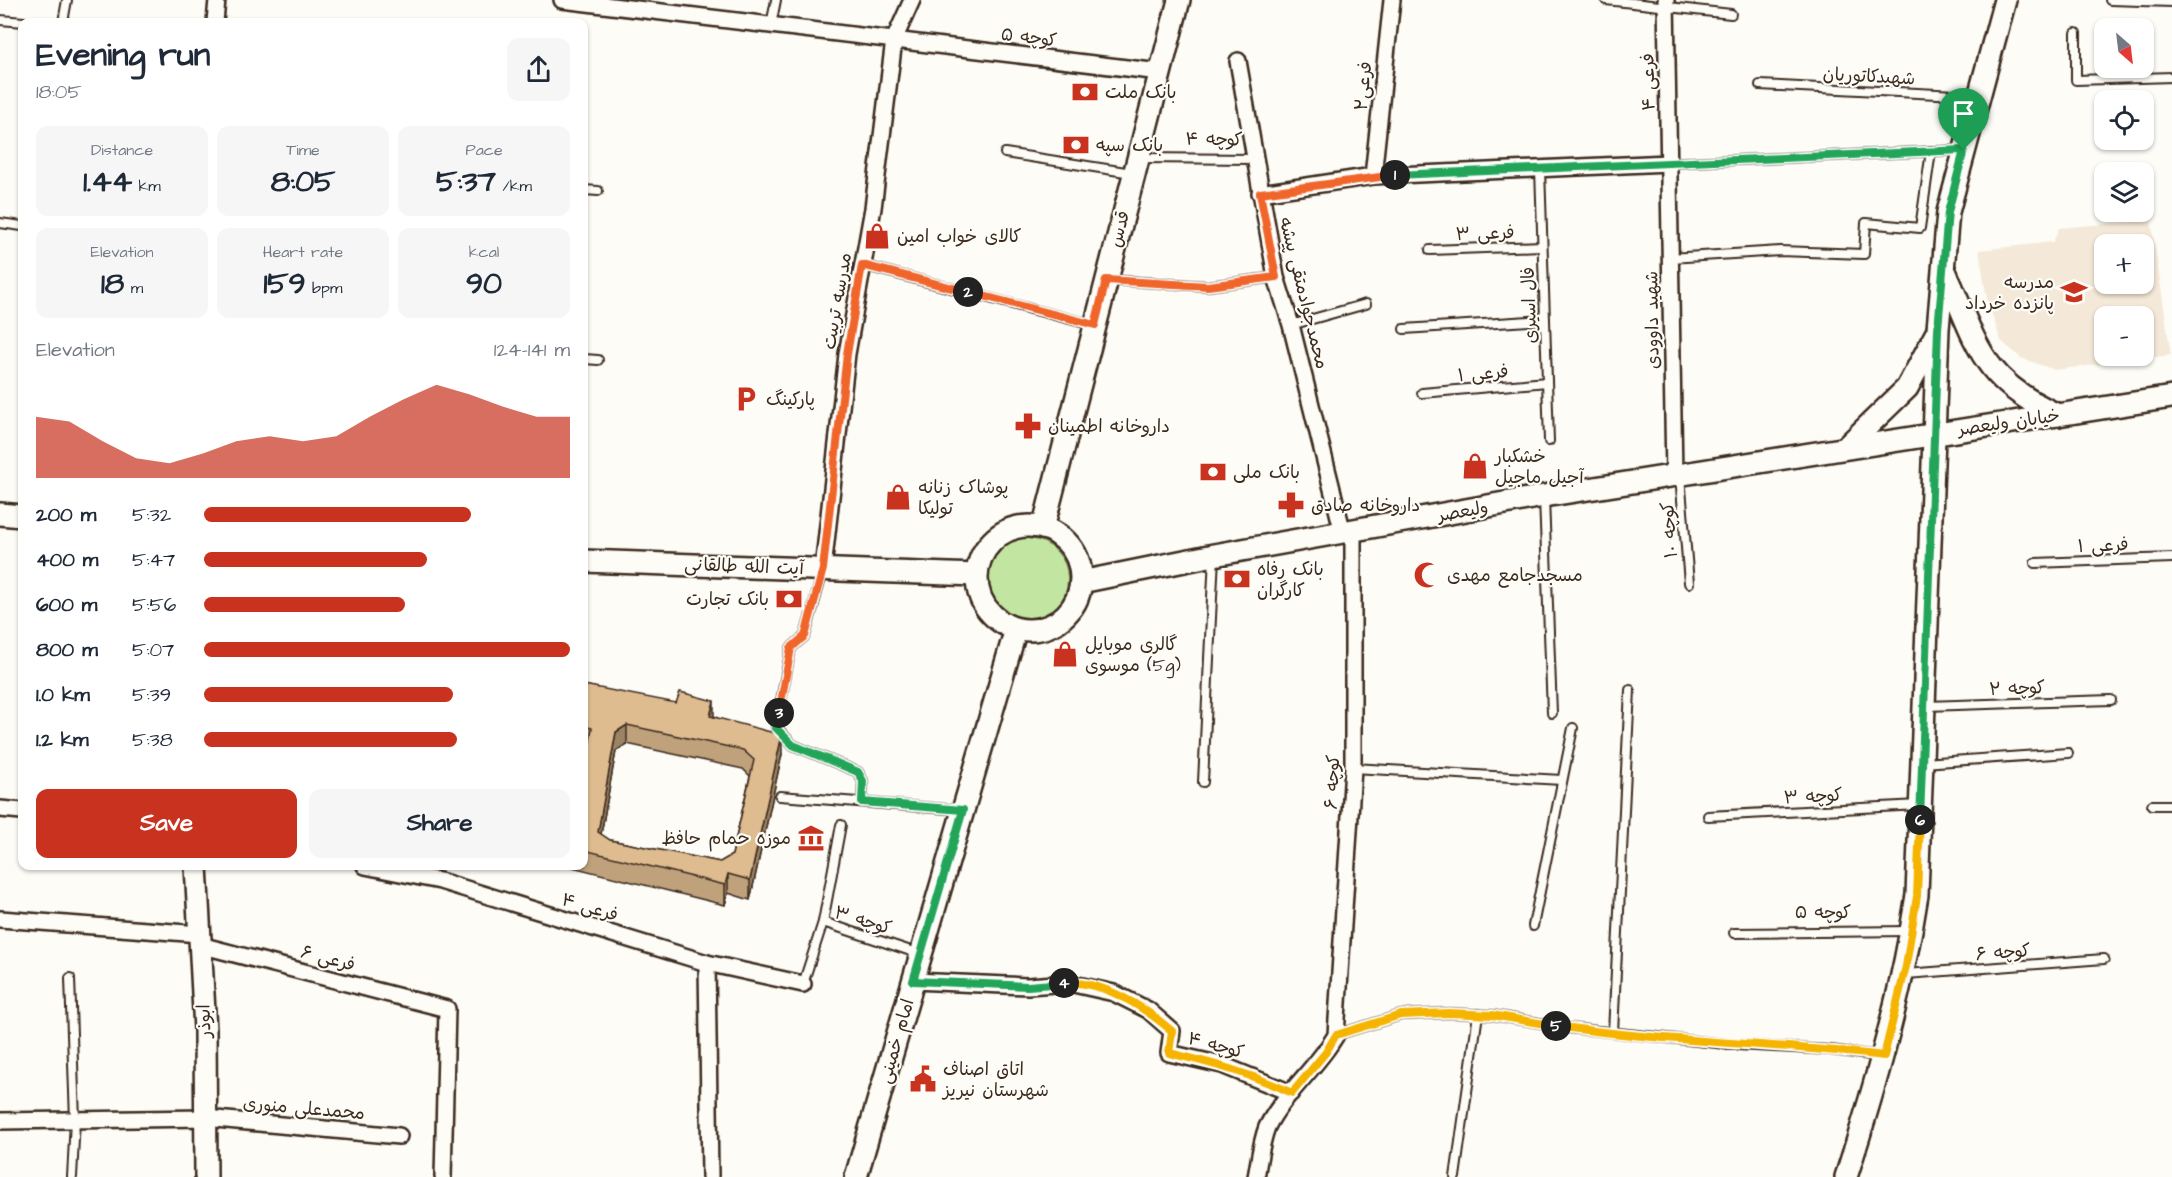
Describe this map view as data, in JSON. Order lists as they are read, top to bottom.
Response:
{
  "streets": {
    "main road": [
      "قدس",
      "خیابان ولیعصر",
      "ولیعصر",
      "آیت الله طالقانی",
      "ابوذر",
      "امام خمینی"
    ],
    "street": [
      "کوچه ۵",
      "فرعی ۴",
      "فرعی۲",
      "کوچه ۴",
      "محمدجوادمتقی پیشه",
      "مدرسه تربیت",
      "شهید داوودی",
      "۶ کوچه",
      "فرعی ۶",
      "محمدعلی منوری"
    ],
    "lane": [
      "شهیدکاتوریان",
      "فرعی ۳",
      "فال اسیری",
      "فرعی ۱",
      "کوچه ۱۰",
      "کوچه ۲",
      "کوچه ۳",
      "کوچه ۶"
    ]
  },
  "crossings": [
    ["کوچه ۵", "قدس"],
    ["کوچه ۵", "مدرسه تربیت"],
    ["فرعی ۴", "شهید داوودی"],
    ["فرعی ۴", "کوچه ۳"],
    ["کوچه ۴", "قدس"],
    ["کوچه ۴", "محمدجوادمتقی پیشه"],
    ["کوچه ۴", "امام خمینی"],
    ["قدس", "ولیعصر"],
    ["قدس", "آیت الله طالقانی"],
    ["قدس", "امام خمینی"],
    ["فرعی ۳", "فال اسیری"],
    ["محمدجوادمتقی پیشه", "ولیعصر"],
    ["محمدجوادمتقی پیشه", "۶ کوچه"],
    ["مدرسه تربیت", "آیت الله طالقانی"],
    ["فال اسیری", "فرعی ۱"],
    ["شهید داوودی", "ولیعصر"],
    ["شهید داوودی", "کوچه ۱۰"],
    ["خیابان ولیعصر", "ولیعصر"],
    ["ولیعصر", "کوچه ۱۰"],
    ["ولیعصر", "آیت الله طالقانی"],
    ["ولیعصر", "۶ کوچه"],
    ["ولیعصر", "امام خمینی"],
    ["آیت الله طالقانی", "امام خمینی"],
    ["کوچه ۳", "امام خمینی"],
    ["فرعی ۶", "ابوذر"],
    ["ابوذر", "محمدعلی منوری"]
  ],
  "places": {
    "bank": [
      "بانک ملت",
      "بانک سپه",
      "بانک ملی",
      "بانک رفاه کارگران",
      "بانک تجارت"
    ],
    "shop": [
      "کالای خواب امین",
      "خشکبار آجیل ماجیل",
      "پوشاک زنانه تولیکا",
      "گالری موبایل موسوی (5g)"
    ],
    "school or university": ["مدرسه پانزده خرداد"],
    "parking": ["پارکینگ"],
    "pharmacy": ["داروخانه اطمینان", "داروخانه صادق"],
    "mosque": ["مسجدجامع مهدی"],
    "museum": ["موزه حمام حافظ"],
    "public building": ["اتاق اصناف شهرستان نیریز"]
  },
  "north": "bottom right",
  "page": {
    "map_buttons": ["+", "−"],
    "heading": ["Evening run", "18:05"],
    "stats": [
      ["Distance", "1.44 km"],
      ["Time", "8:05"],
      ["Pace", "5:37 /km"],
      ["Elevation", "18 m"],
      ["Heart rate", "159 bpm"],
      ["kcal", "90"]
    ],
    "pins": [
      "1",
      "2",
      "3",
      "6",
      "4",
      "5"
    ],
    "chart": ["Elevation", "124–141 m"],
    "list": [
      {
        "name": "200 m",
        "note": "5:32"
      },
      {
        "name": "400 m",
        "note": "5:47"
      },
      {
        "name": "600 m",
        "note": "5:56"
      },
      {
        "name": "800 m",
        "note": "5:07"
      },
      {
        "name": "1.0 km",
        "note": "5:39"
      },
      {
        "name": "1.2 km",
        "note": "5:38"
      }
    ],
    "buttons": ["Save", "Share"]
  }
}
